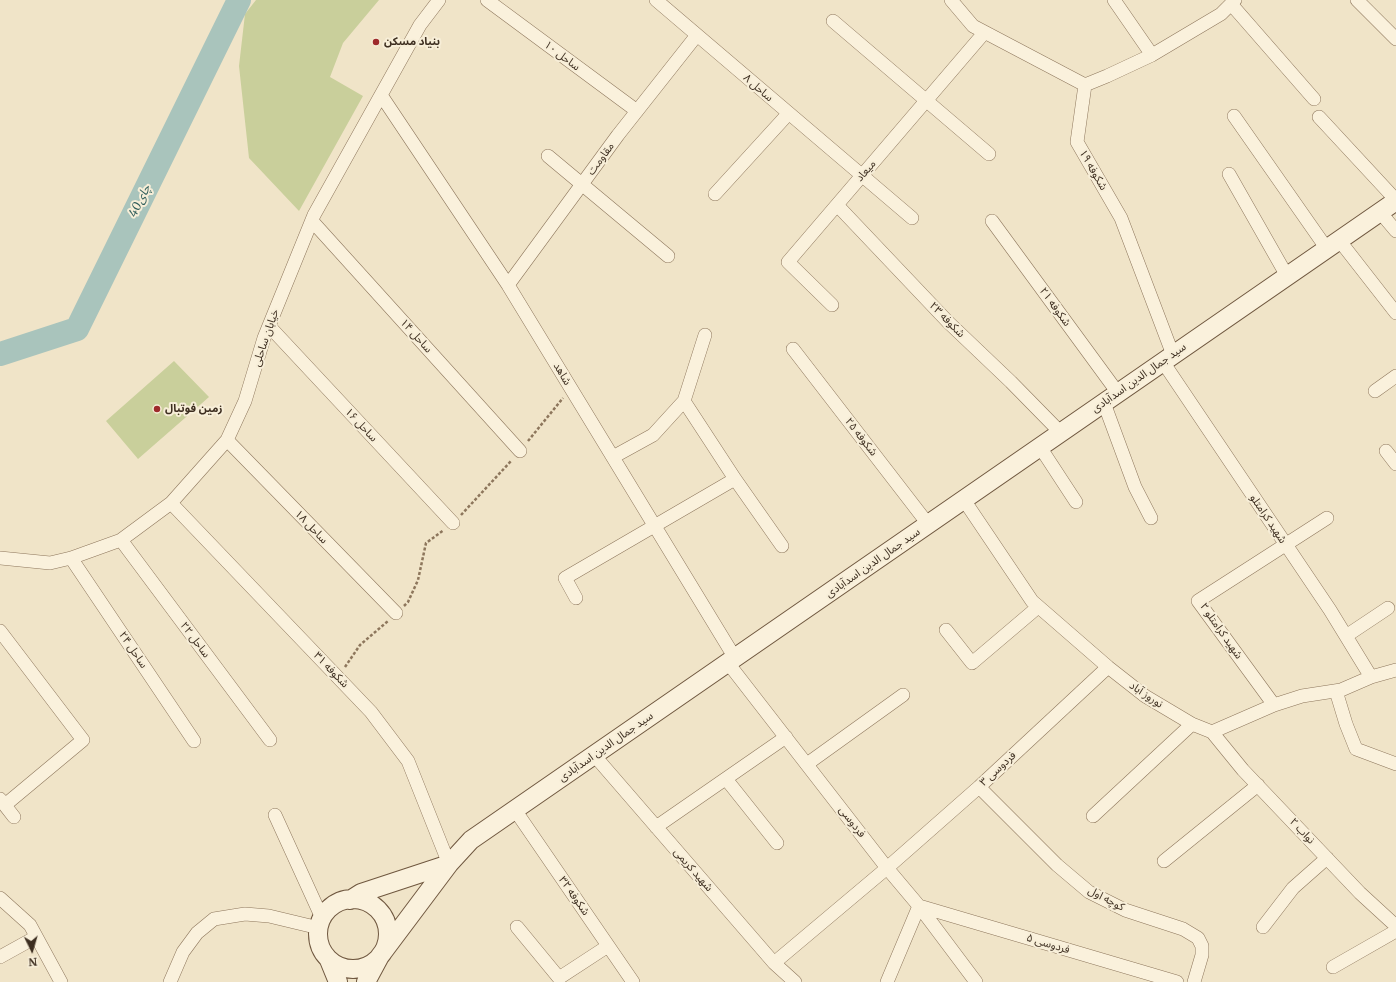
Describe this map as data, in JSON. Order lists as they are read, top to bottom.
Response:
{
  "streets": {
    "main road": ["سید جمال الدین اسدآبادی"],
    "street": [
      "ساحل ۱۰",
      "ساحل ۸",
      "مقاومت",
      "شکوفه ۱۹",
      "میعاد",
      "شکوفه ۲۱",
      "شکوفه ۲۳",
      "ساحل ۱۴",
      "خیابان ساحلی",
      "شاهد",
      "ساحل ۱۶",
      "شکوفه ۲۵",
      "شهید کرامتلو",
      "ساحل ۱۸",
      "شهید کرامتلو ۲",
      "ساحل ۲۲",
      "ساحل ۲۴",
      "شکوفه ۳۱",
      "نوروز آباد",
      "فردوسی ۳",
      "فردوسی",
      "نواب ۲",
      "شهید کریمی",
      "شکوفه ۳۲",
      "کوچه اول",
      "فردوسی ۵"
    ]
  },
  "crossings": [
    ["ساحل ۱۰", "مقاومت"],
    ["ساحل ۸", "مقاومت"],
    ["ساحل ۸", "میعاد"],
    ["مقاومت", "شاهد"],
    ["شکوفه ۱۹", "سید جمال الدین اسدآبادی"],
    ["شکوفه ۱۹", "شهید کرامتلو"],
    ["میعاد", "شکوفه ۲۳"],
    ["شکوفه ۲۱", "سید جمال الدین اسدآبادی"],
    ["شکوفه ۲۳", "سید جمال الدین اسدآبادی"],
    ["ساحل ۱۴", "خیابان ساحلی"],
    ["خیابان ساحلی", "شاهد"],
    ["خیابان ساحلی", "ساحل ۱۶"],
    ["خیابان ساحلی", "ساحل ۱۸"],
    ["خیابان ساحلی", "ساحل ۲۲"],
    ["خیابان ساحلی", "ساحل ۲۴"],
    ["خیابان ساحلی", "شکوفه ۳۱"],
    ["شاهد", "سید جمال الدین اسدآبادی"],
    ["شاهد", "فردوسی"],
    ["سید جمال الدین اسدآبادی", "شکوفه ۲۵"],
    ["سید جمال الدین اسدآبادی", "شهید کرامتلو"],
    ["سید جمال الدین اسدآبادی", "شکوفه ۳۱"],
    ["سید جمال الدین اسدآبادی", "نوروز آباد"],
    ["سید جمال الدین اسدآبادی", "فردوسی"],
    ["سید جمال الدین اسدآبادی", "شهید کریمی"],
    ["سید جمال الدین اسدآبادی", "شکوفه ۳۲"],
    ["شهید کرامتلو", "شهید کرامتلو ۲"],
    ["نوروز آباد", "فردوسی ۳"],
    ["نوروز آباد", "نواب ۲"],
    ["فردوسی ۳", "فردوسی"],
    ["فردوسی ۳", "شهید کریمی"],
    ["فردوسی ۳", "کوچه اول"],
    ["فردوسی", "فردوسی ۵"]
  ],
  "water": ["40چای"],
  "places": ["بنیاد مسکن", "زمین فوتبال"],
  "north": "bottom"
}
